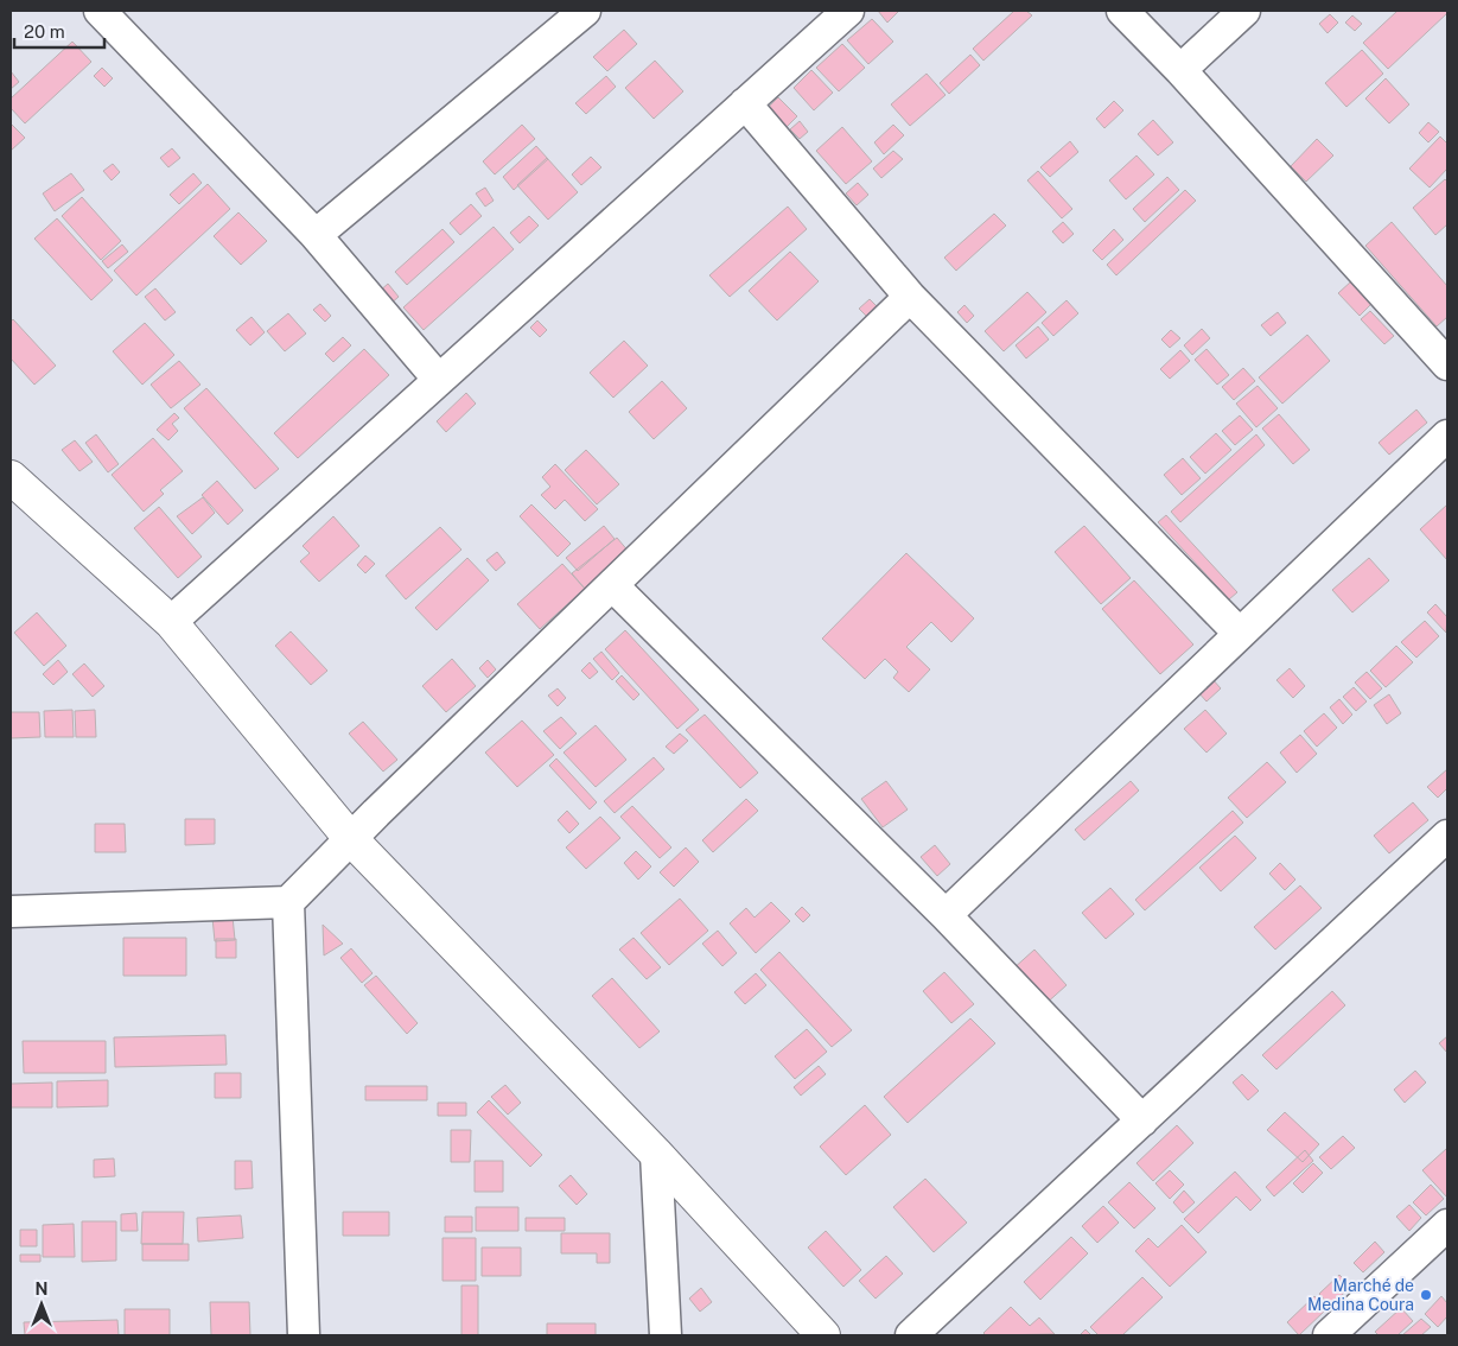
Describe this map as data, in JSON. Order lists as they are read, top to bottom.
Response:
{
  "places": ["Marché de Medina Coura"],
  "scale_bar": "20 m",
  "north": "top"
}
